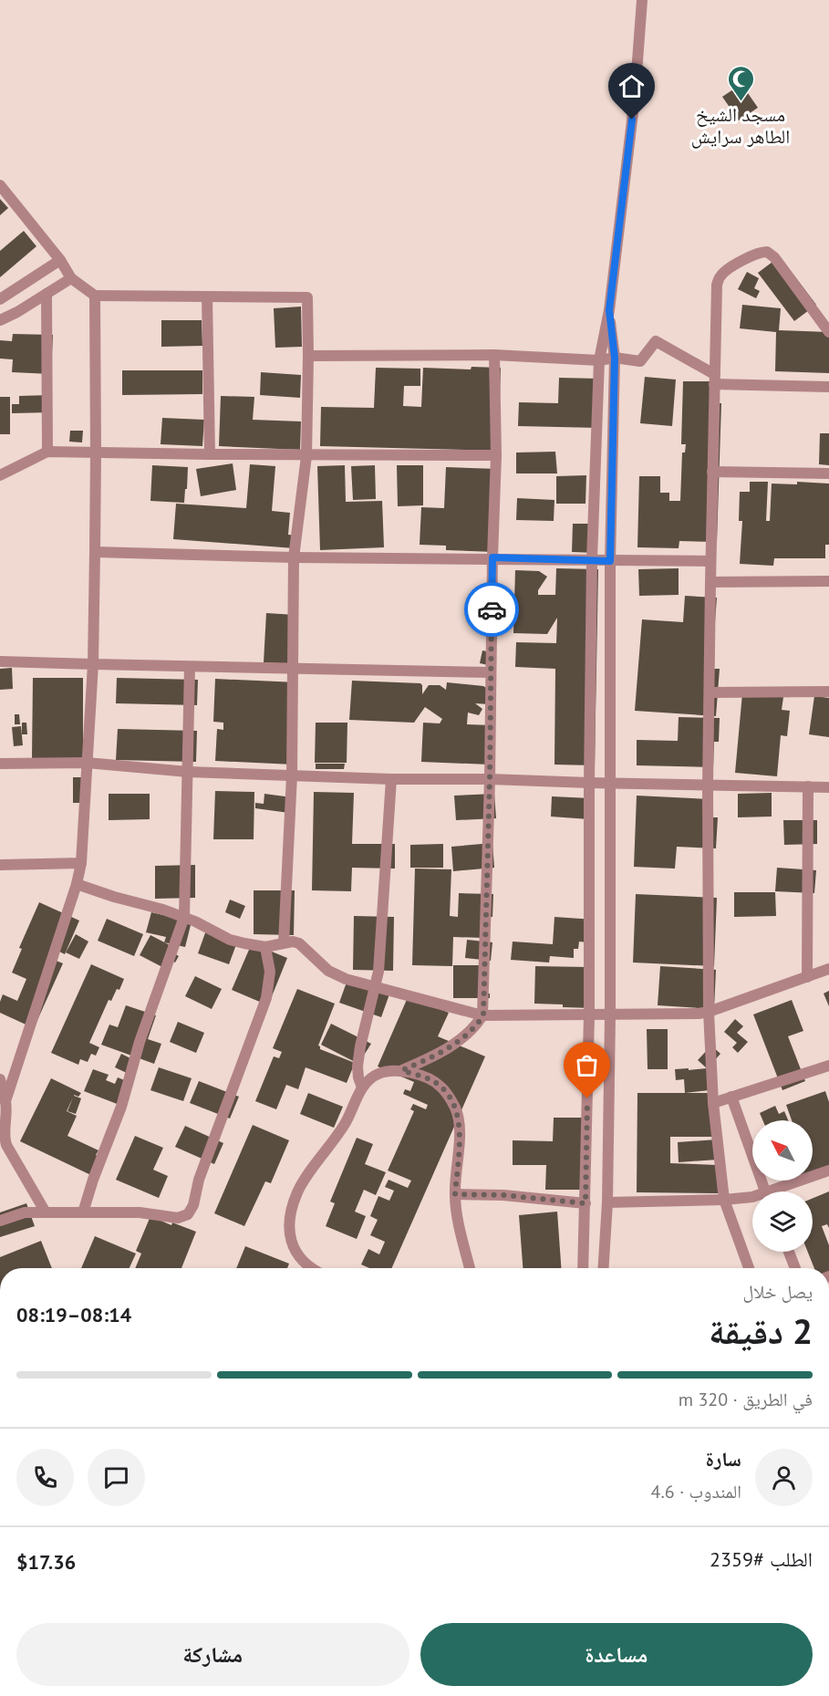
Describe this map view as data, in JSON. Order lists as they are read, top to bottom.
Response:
{
  "places": {
    "mosque": ["مسجد الشيخ الطاهر سرايش"]
  },
  "north": "top left",
  "page": {
    "heading": ["2 دقيقة", "يصل خلال", "08:14–08:19"],
    "panel": [
      "سارة",
      "المندوب · 4.6",
      "الطلب #2359",
      "$17.36"
    ],
    "bar": "في الطريق · 320 m",
    "buttons": ["مساعدة", "مشاركة"]
  }
}
